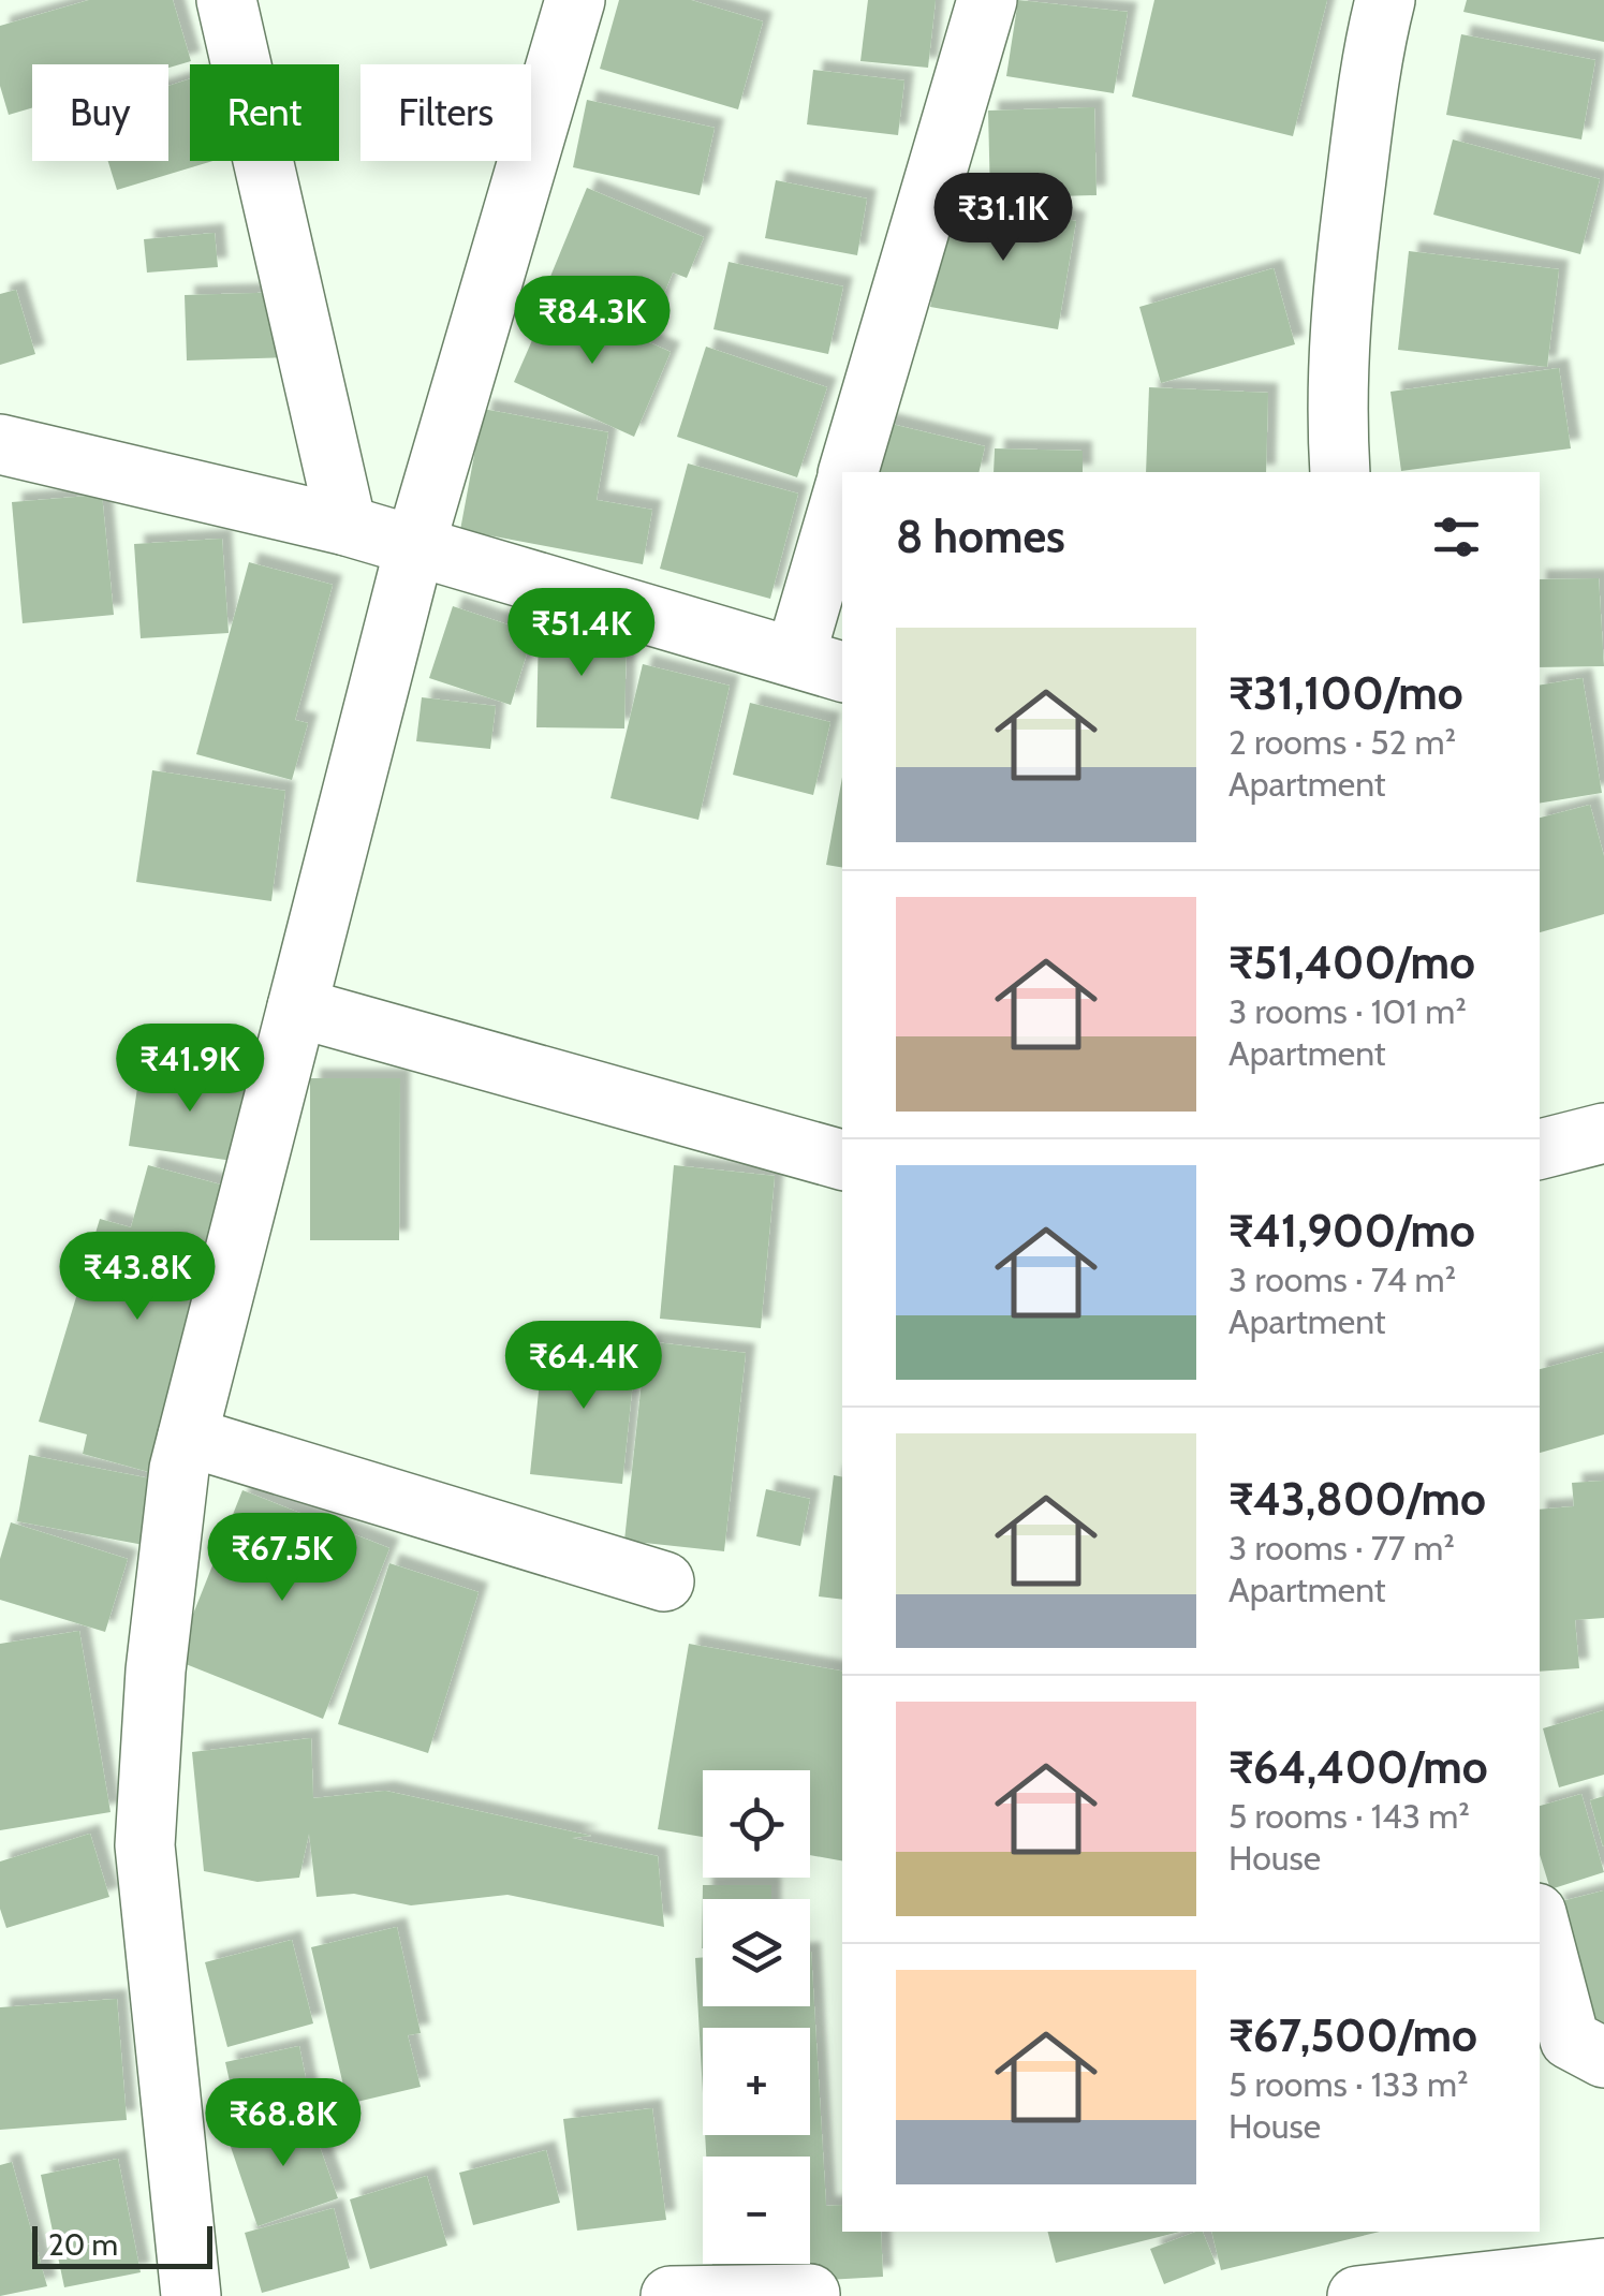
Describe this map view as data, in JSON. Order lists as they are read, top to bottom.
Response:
{
  "scale_bar": "20 m",
  "page": {
    "chip": ["Buy", "Rent", "Filters"],
    "price": [
      "₹31.1K",
      "₹84.3K",
      "₹51.4K",
      "₹41.9K",
      "₹43.8K",
      "₹64.4K",
      "₹67.5K",
      "₹68.8K"
    ],
    "heading": "8 homes",
    "list": [
      {
        "name": "₹31,100/mo",
        "note": "2 rooms · 52 m² · Apartment"
      },
      {
        "name": "₹51,400/mo",
        "note": "3 rooms · 101 m² · Apartment"
      },
      {
        "name": "₹41,900/mo",
        "note": "3 rooms · 74 m² · Apartment"
      },
      {
        "name": "₹43,800/mo",
        "note": "3 rooms · 77 m² · Apartment"
      },
      {
        "name": "₹64,400/mo",
        "note": "5 rooms · 143 m² · House"
      },
      {
        "name": "₹67,500/mo",
        "note": "5 rooms · 133 m² · House"
      }
    ],
    "map_buttons": ["+", "−"],
    "scale": "20 m"
  }
}
